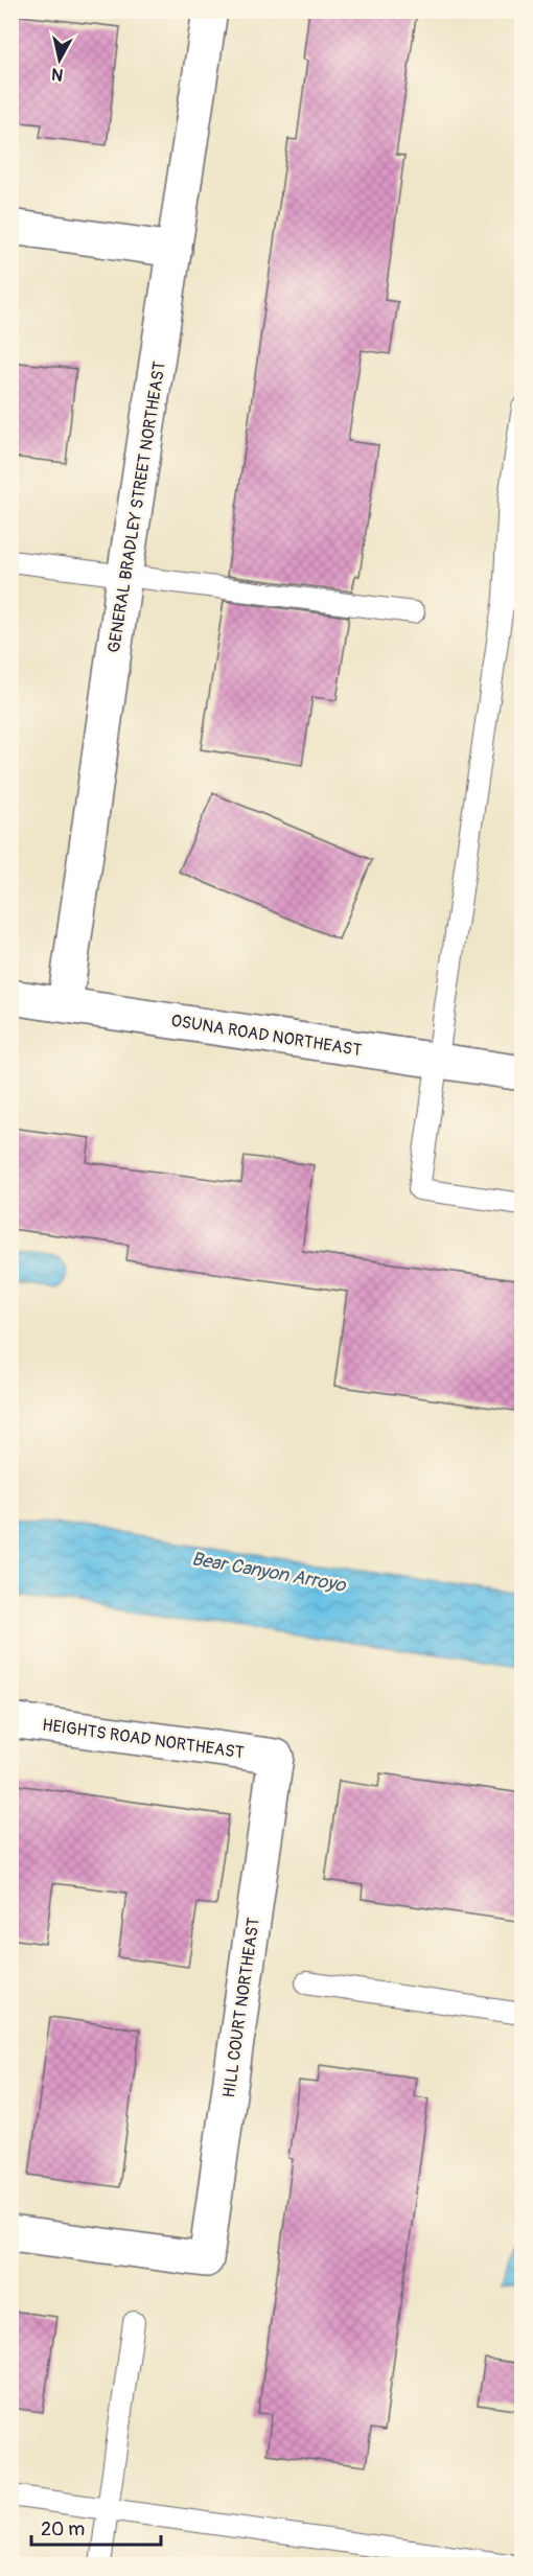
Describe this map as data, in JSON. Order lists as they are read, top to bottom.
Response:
{
  "streets": {
    "street": [
      "GENERAL BRADLEY STREET NORTHEAST",
      "OSUNA ROAD NORTHEAST",
      "HEIGHTS ROAD NORTHEAST",
      "HILL COURT NORTHEAST"
    ]
  },
  "crossings": [
    ["GENERAL BRADLEY STREET NORTHEAST", "OSUNA ROAD NORTHEAST"],
    ["HEIGHTS ROAD NORTHEAST", "HILL COURT NORTHEAST"]
  ],
  "water": ["Bear Canyon Arroyo"],
  "scale_bar": "20 m",
  "north": "bottom"
}
